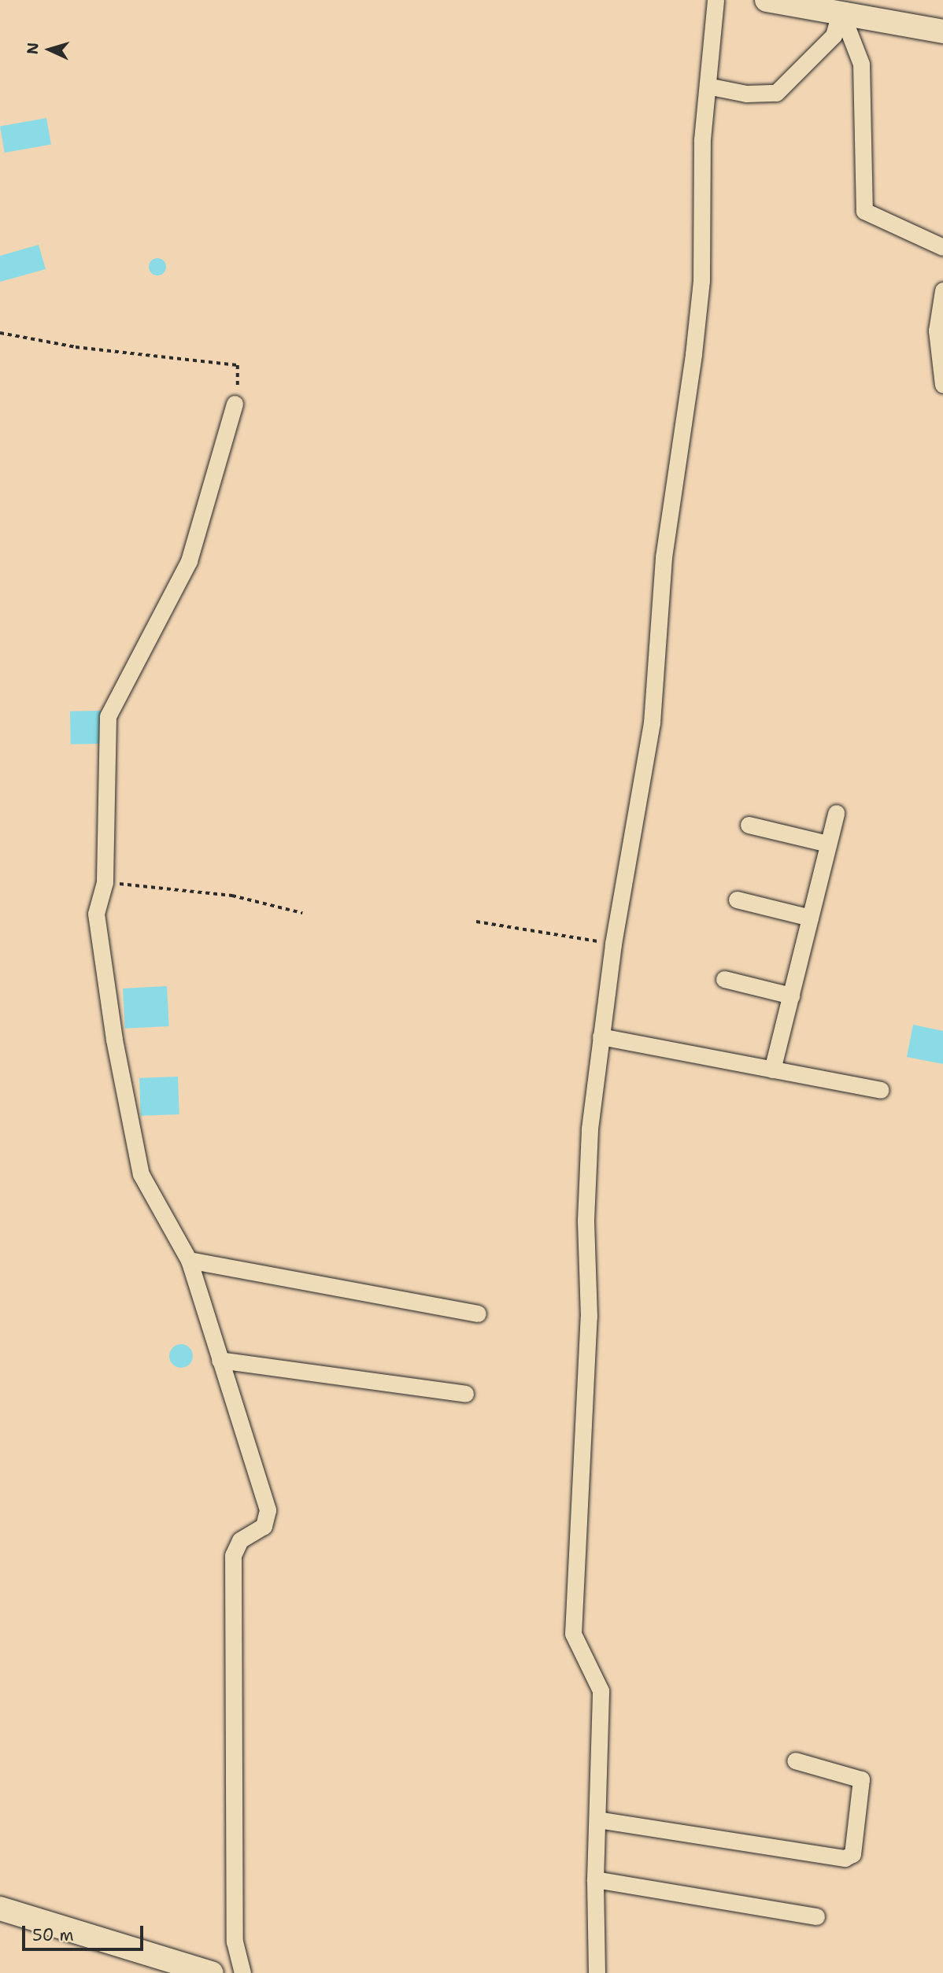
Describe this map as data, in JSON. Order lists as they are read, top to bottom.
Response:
{
  "scale_bar": "50 m",
  "north": "left"
}
